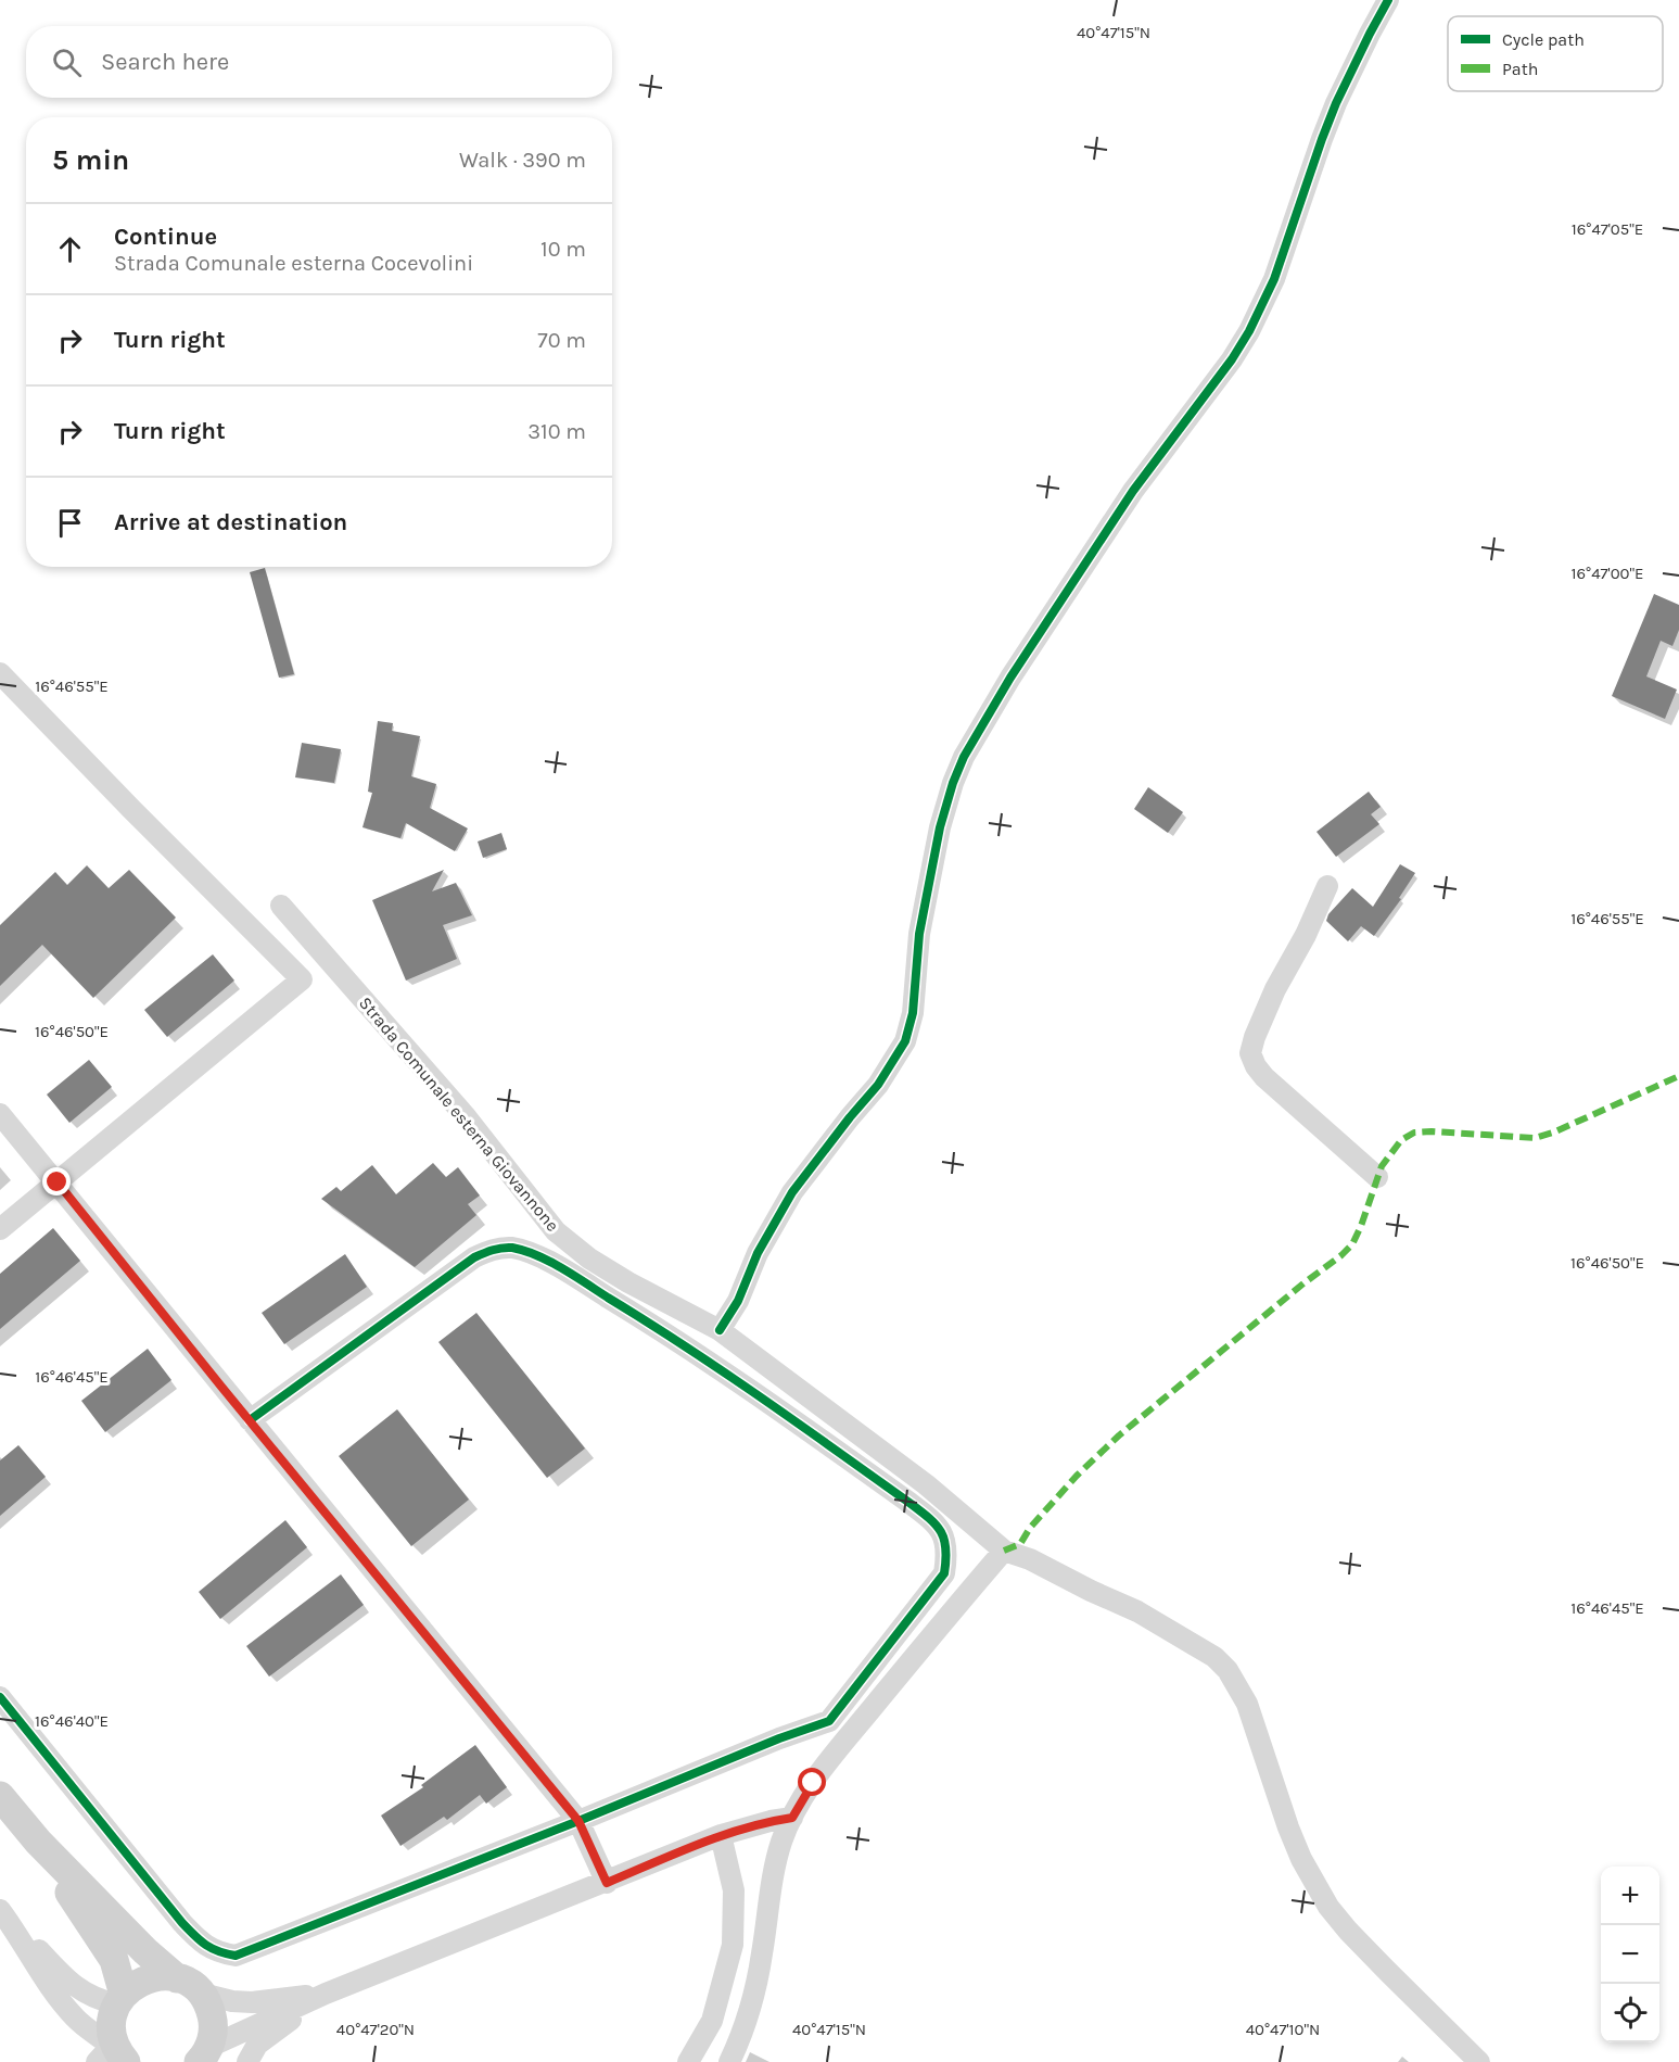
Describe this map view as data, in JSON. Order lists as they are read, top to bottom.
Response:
{
  "streets": {
    "street": ["Strada Comunale esterna Giovannone"]
  },
  "legend": ["Cycle path", "Path"],
  "page": {
    "search": "Search here",
    "heading": ["5 min", "Walk · 390 m"],
    "list": [
      ["Continue", "Strada Comunale esterna Cocevolini", "10 m"],
      ["Turn right", "70 m"],
      ["Turn right", "310 m"],
      "Arrive at destination"
    ],
    "map_buttons": ["+", "−"]
  },
  "coordinates": [
    "40°47'15\"N",
    "16°47'05\"E",
    "16°47'00\"E",
    "16°46'55\"E",
    "16°46'50\"E",
    "16°46'45\"E",
    "16°46'40\"E",
    "40°47'20\"N",
    "40°47'10\"N"
  ]
}
